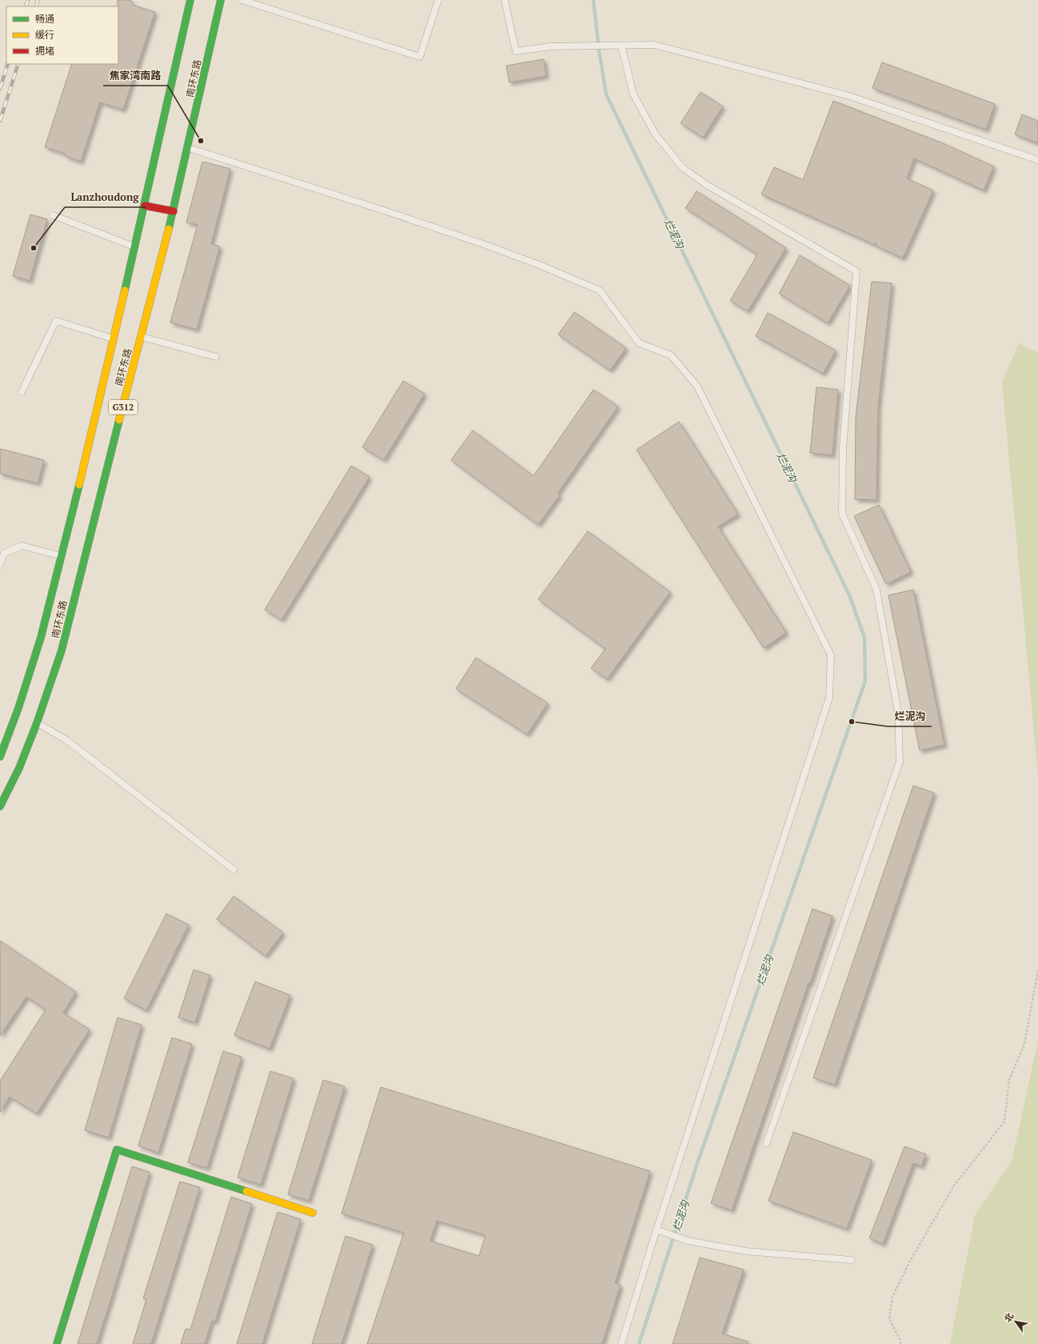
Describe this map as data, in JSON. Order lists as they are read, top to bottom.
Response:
{
  "streets": {
    "main road": ["南环东路", "G312"]
  },
  "water": ["烂泥沟"],
  "places": ["焦家湾南路", "Lanzhoudong", "烂泥沟"],
  "legend": ["畅通", "缓行", "拥堵"],
  "north": "top left"
}
